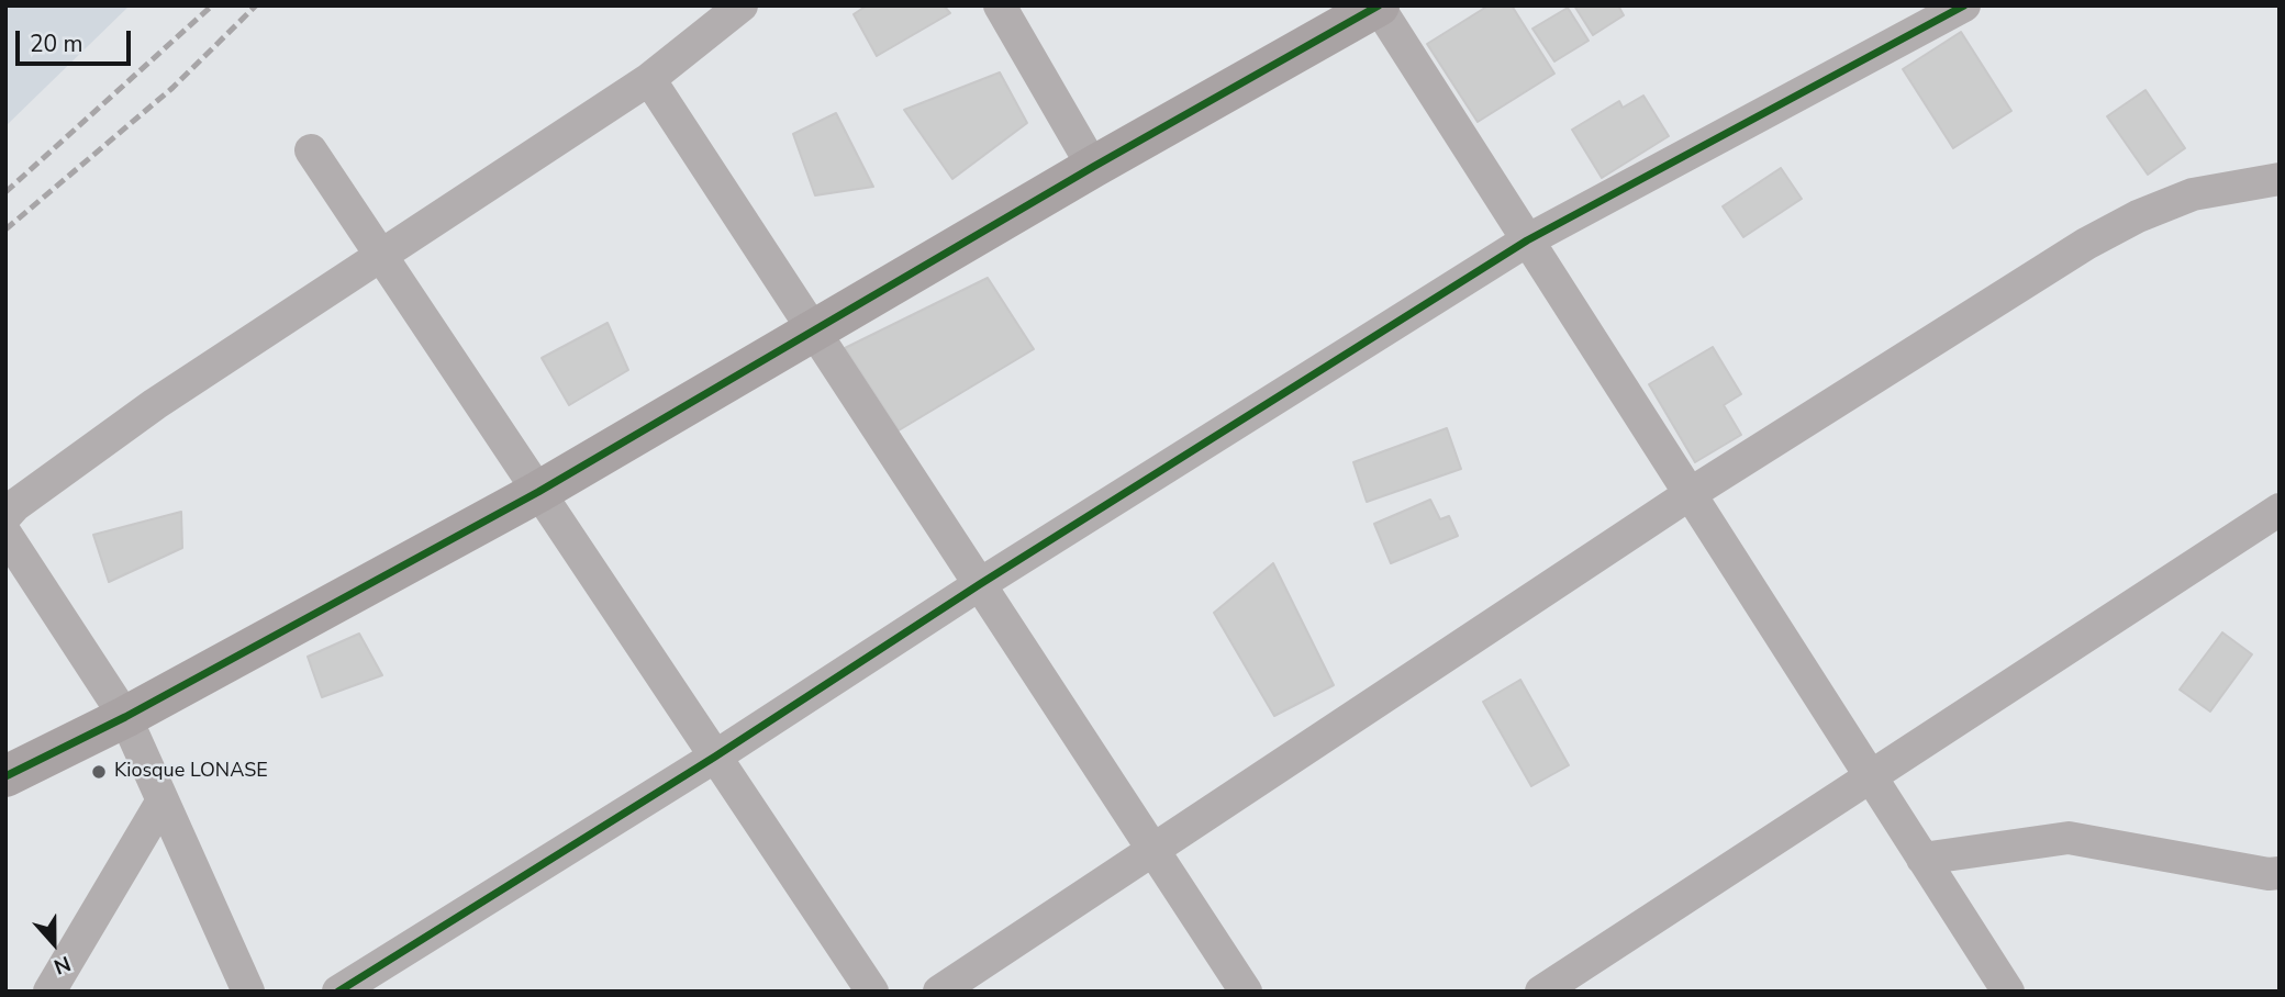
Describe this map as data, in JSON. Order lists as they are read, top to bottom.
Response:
{
  "places": ["Kiosque LONASE"],
  "scale_bar": "20 m",
  "north": "bottom"
}
